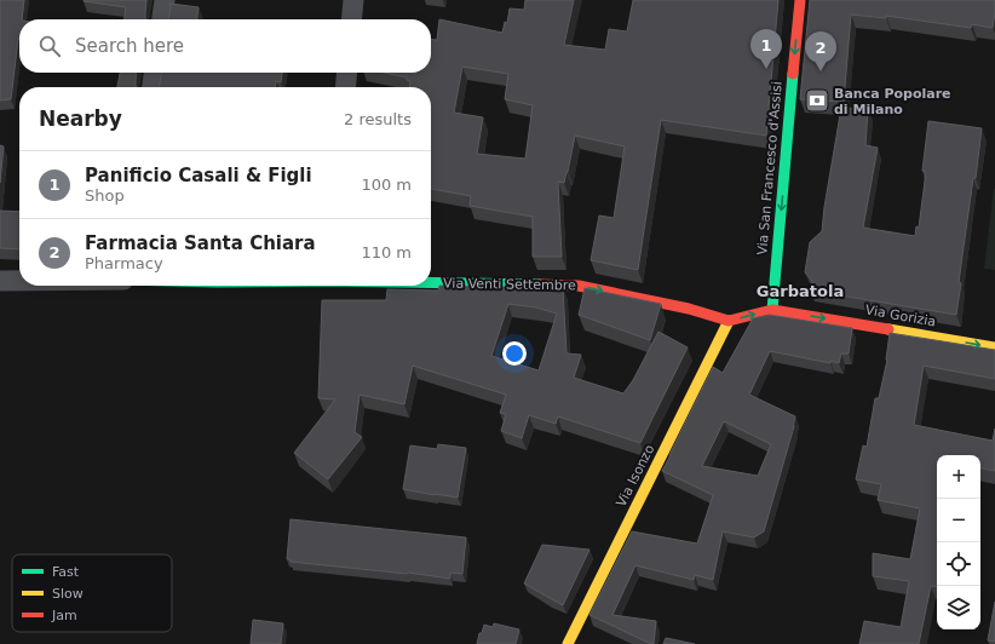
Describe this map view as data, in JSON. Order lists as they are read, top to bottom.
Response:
{
  "streets": {
    "street": [
      "Via San Francesco d'Assisi",
      "Via Venti Settembre",
      "Via Gorizia",
      "Via Isonzo"
    ]
  },
  "crossings": [
    ["Via San Francesco d'Assisi", "Via Gorizia"],
    ["Via Venti Settembre", "Via Isonzo"]
  ],
  "one_way": ["Via San Francesco d'Assisi", "Via Venti Settembre", "Via Gorizia"],
  "districts": ["Garbatola"],
  "places": {
    "bank": ["Banca Popolare di Milano"]
  },
  "legend": ["Fast", "Slow", "Jam"],
  "page": {
    "search": "Search here",
    "pins": ["1", "2"],
    "heading": ["Nearby", "2 results"],
    "list": [
      {
        "mark": "1",
        "name": "Panificio Casali & Figli",
        "note": "Shop",
        "value": "100 m"
      },
      {
        "mark": "2",
        "name": "Farmacia Santa Chiara",
        "note": "Pharmacy",
        "value": "110 m"
      }
    ],
    "map_buttons": ["+", "−"]
  }
}
